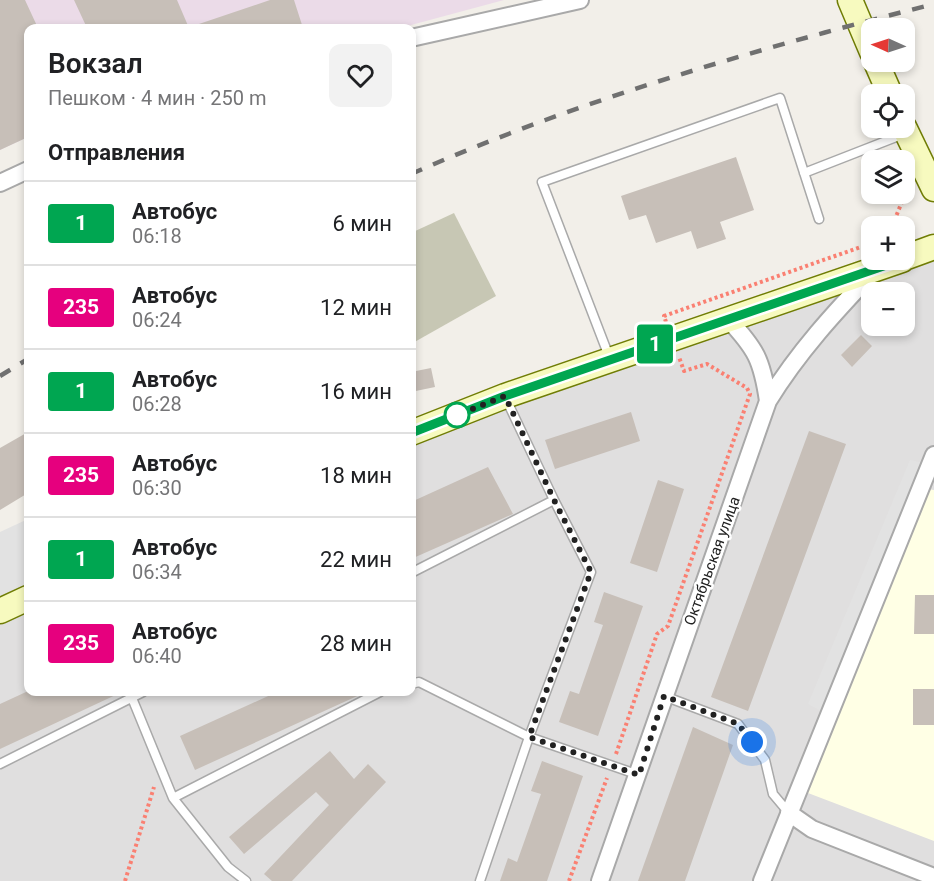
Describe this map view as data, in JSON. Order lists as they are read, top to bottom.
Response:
{
  "streets": {
    "street": ["Октябрьская улица"]
  },
  "lines": ["bus line 1"],
  "north": "left",
  "page": {
    "on_map": "1",
    "map_buttons": ["+", "−"],
    "heading": [
      ["Вокзал", "Пешком · 4 мин · 250 m"],
      "Отправления"
    ],
    "list": [
      {
        "mark": "1",
        "name": "Автобус",
        "note": "06:18",
        "value": "6 мин"
      },
      {
        "mark": "235",
        "name": "Автобус",
        "note": "06:24",
        "value": "12 мин"
      },
      {
        "mark": "1",
        "name": "Автобус",
        "note": "06:28",
        "value": "16 мин"
      },
      {
        "mark": "235",
        "name": "Автобус",
        "note": "06:30",
        "value": "18 мин"
      },
      {
        "mark": "1",
        "name": "Автобус",
        "note": "06:34",
        "value": "22 мин"
      },
      {
        "mark": "235",
        "name": "Автобус",
        "note": "06:40",
        "value": "28 мин"
      }
    ]
  }
}
